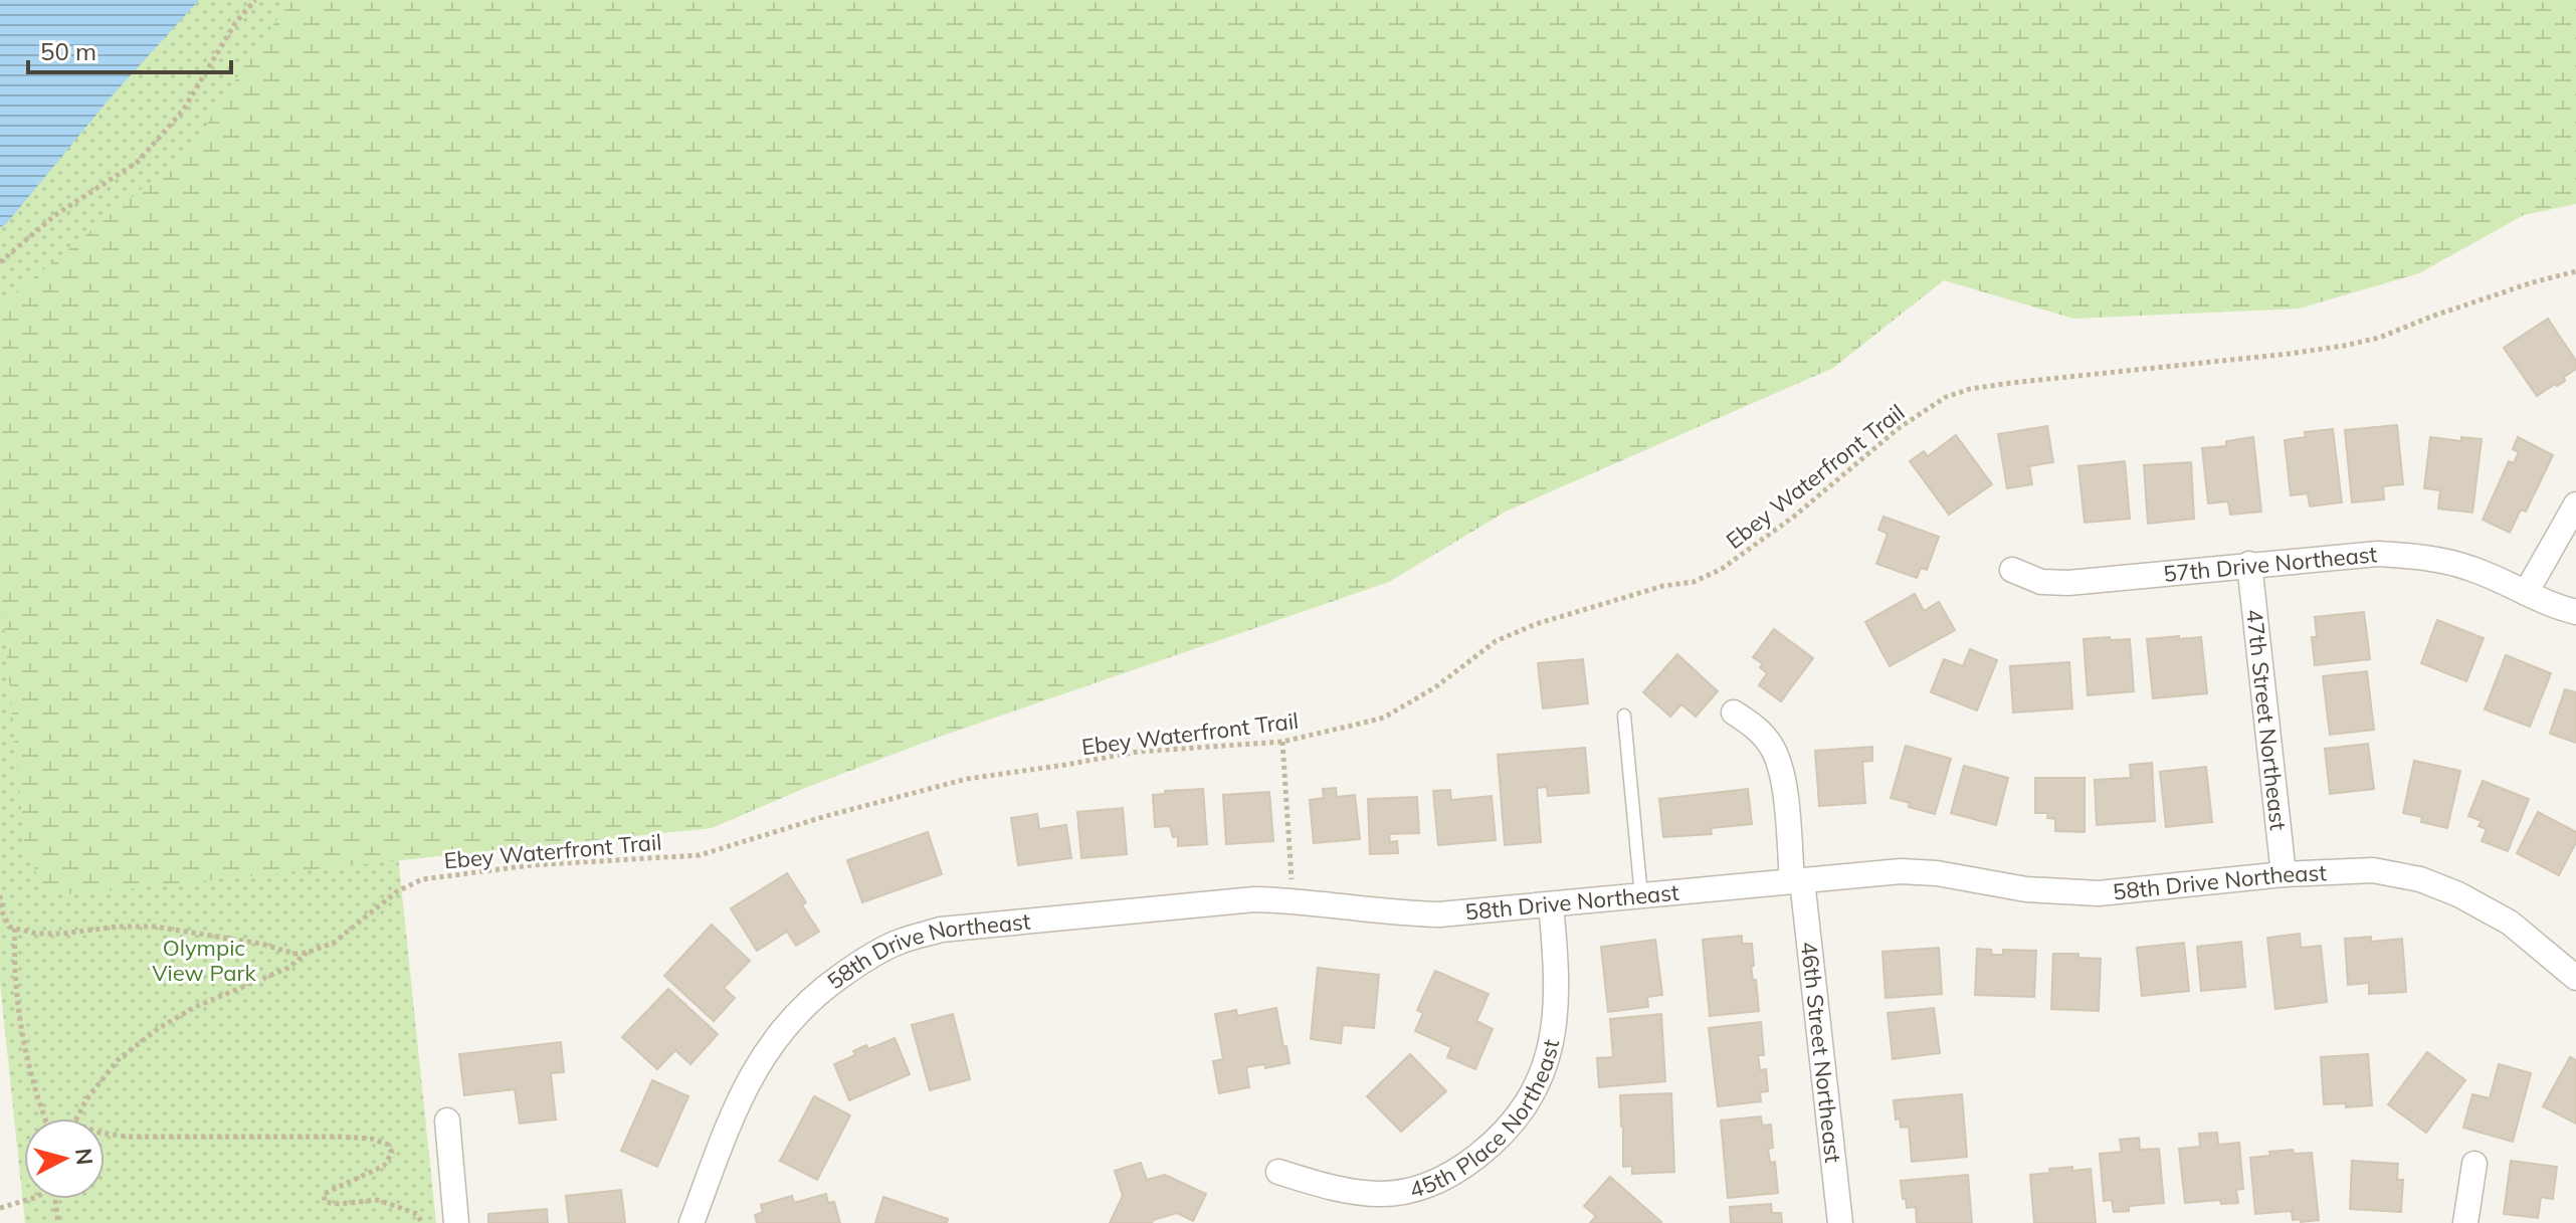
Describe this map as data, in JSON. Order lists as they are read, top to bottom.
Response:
{
  "streets": {
    "street": [
      "57th Drive Northeast",
      "47th Street Northeast",
      "58th Drive Northeast",
      "46th Street Northeast",
      "45th Place Northeast"
    ],
    "path": ["Ebey Waterfront Trail"]
  },
  "crossings": [
    ["57th Drive Northeast", "47th Street Northeast"],
    ["47th Street Northeast", "58th Drive Northeast"],
    ["58th Drive Northeast", "46th Street Northeast"],
    ["58th Drive Northeast", "45th Place Northeast"]
  ],
  "parks": ["Olympic View Park"],
  "scale_bar": "50 m",
  "north": "right"
}
